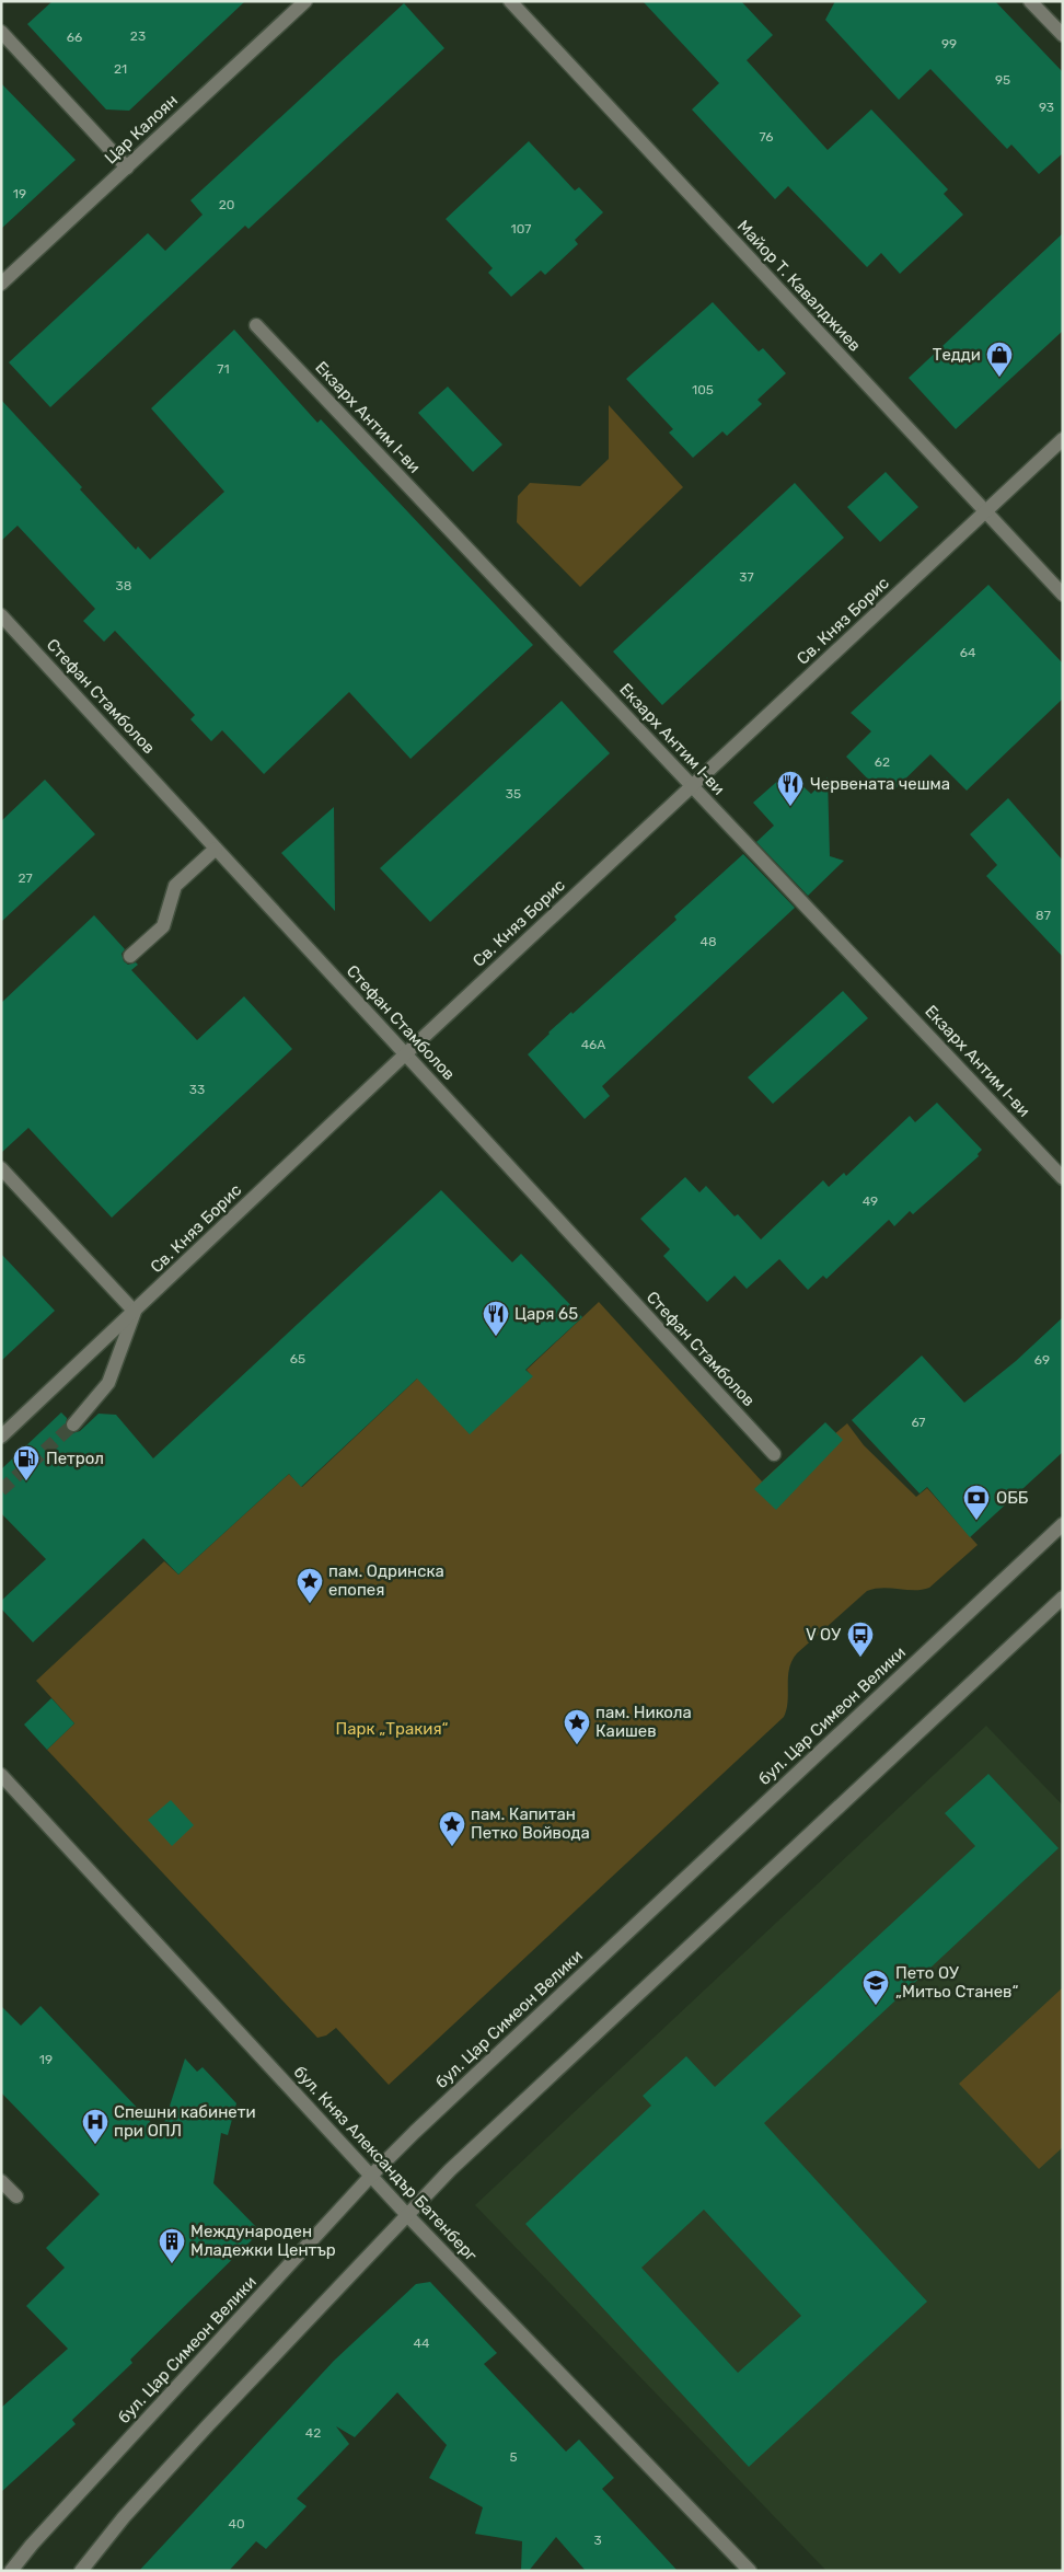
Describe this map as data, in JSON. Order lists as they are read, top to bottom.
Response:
{
  "streets": {
    "street": [
      "Цар Калоян",
      "Майор Т. Кавалджиев",
      "Екзарх Антим I-ви",
      "Св. Княз Борис",
      "Стефан Стамболов",
      "бул. Цар Симеон Велики",
      "бул. Княз Александър Батенберг"
    ]
  },
  "crossings": [
    ["Майор Т. Кавалджиев", "Св. Княз Борис"],
    ["Екзарх Антим I-ви", "Св. Княз Борис"],
    ["Св. Княз Борис", "Стефан Стамболов"],
    ["бул. Цар Симеон Велики", "бул. Княз Александър Батенберг"]
  ],
  "parks": ["Парк „Тракия“"],
  "places": {
    "shop": ["Тедди"],
    "restaurant": ["Червената чешма", "Царя 65"],
    "fuel station": ["Петрол"],
    "bank": ["ОББ"],
    "place": ["пам. Одринска епопея", "пам. Никола Каишев", "пам. Капитан Петко Войвода"],
    "bus stop": ["V ОУ"],
    "school or university": ["Пето ОУ „Митьо Станев“"],
    "hospital": ["Спешни кабинети при ОПЛ"],
    "building": ["Международен Младежки Център"]
  },
  "house_numbers": [
    "23",
    "66",
    "99",
    "21",
    "95",
    "93",
    "76",
    "19",
    "20",
    "107",
    "71",
    "105",
    "37",
    "38",
    "64",
    "62",
    "35",
    "27",
    "87",
    "48",
    "46A",
    "33",
    "49",
    "65",
    "69",
    "67",
    "19",
    "44",
    "42",
    "5",
    "40",
    "3"
  ]
}
